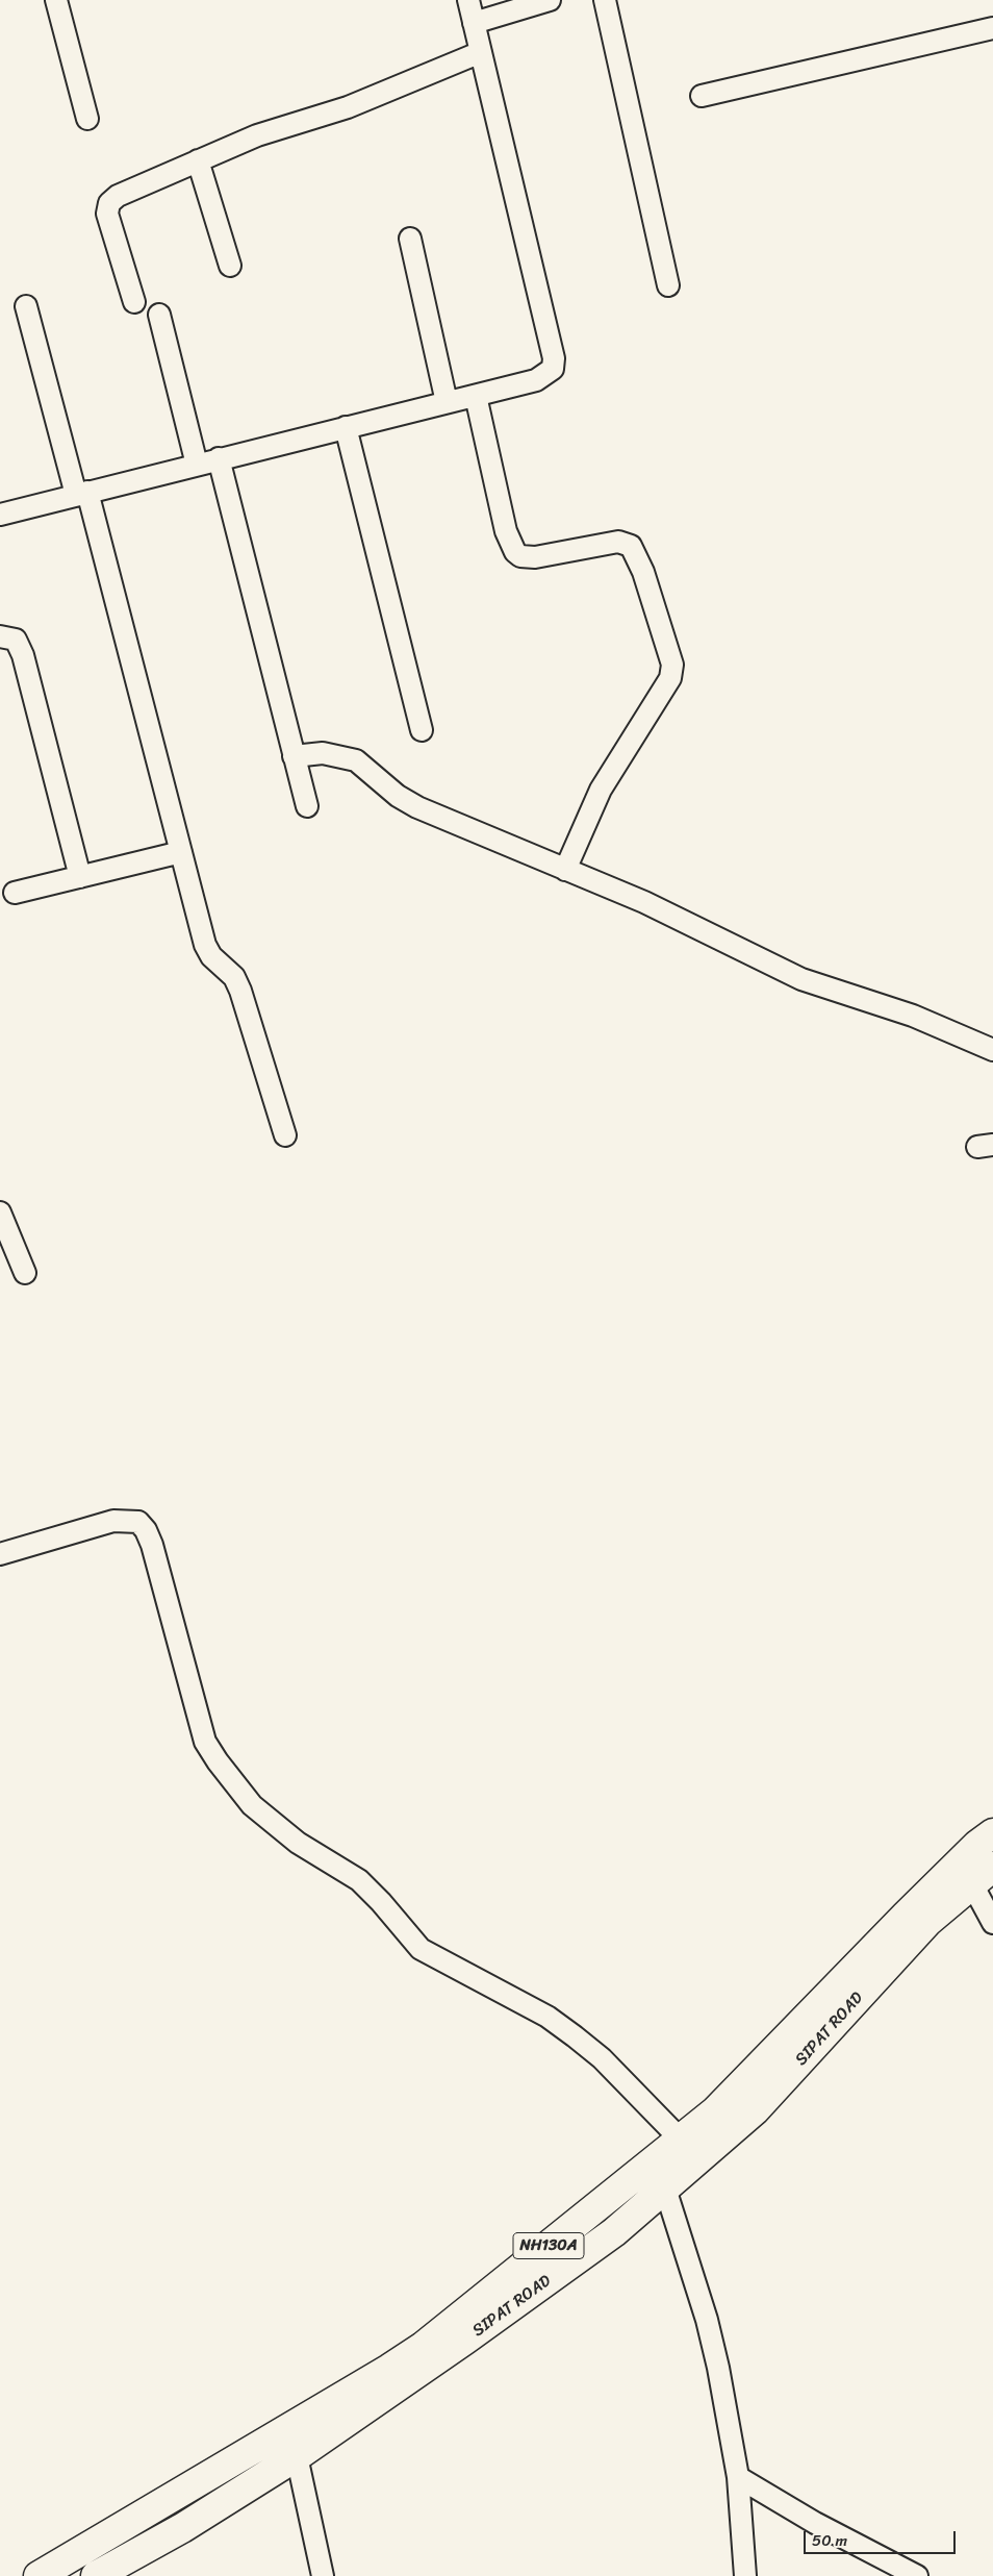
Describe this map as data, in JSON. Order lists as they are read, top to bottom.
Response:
{
  "streets": {
    "highway": ["SIPAT ROAD", "NH130A"]
  },
  "scale_bar": "50 m"
}
